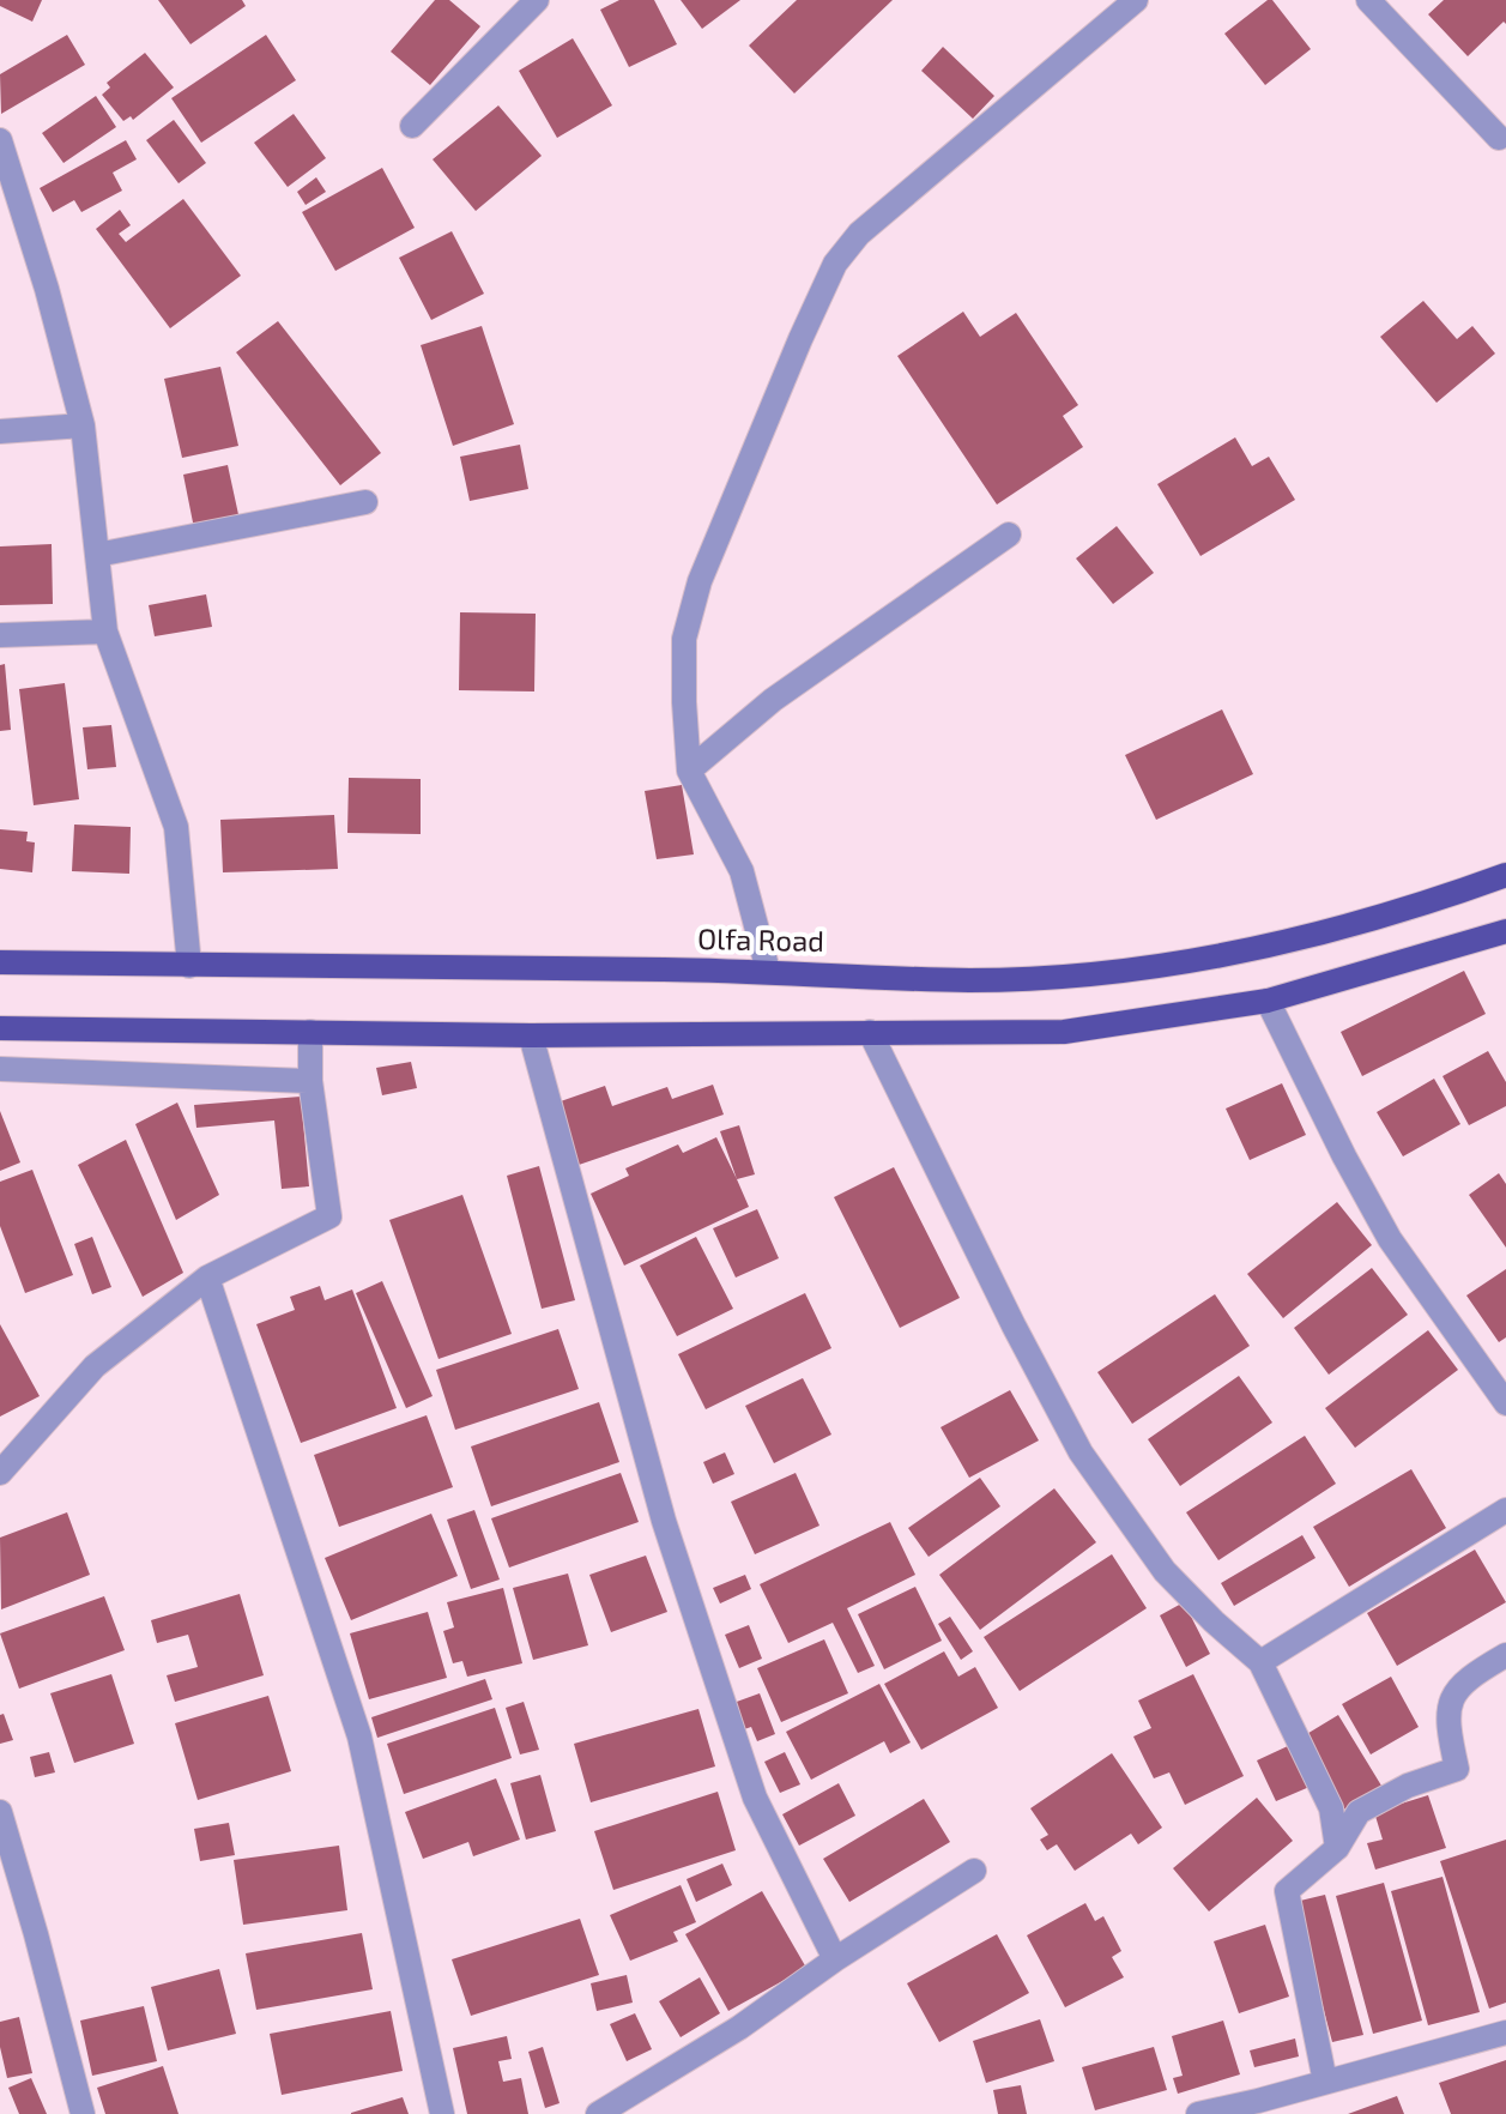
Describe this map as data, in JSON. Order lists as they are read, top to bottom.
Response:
{
  "streets": {
    "main road": ["Olfa Road"]
  }
}
